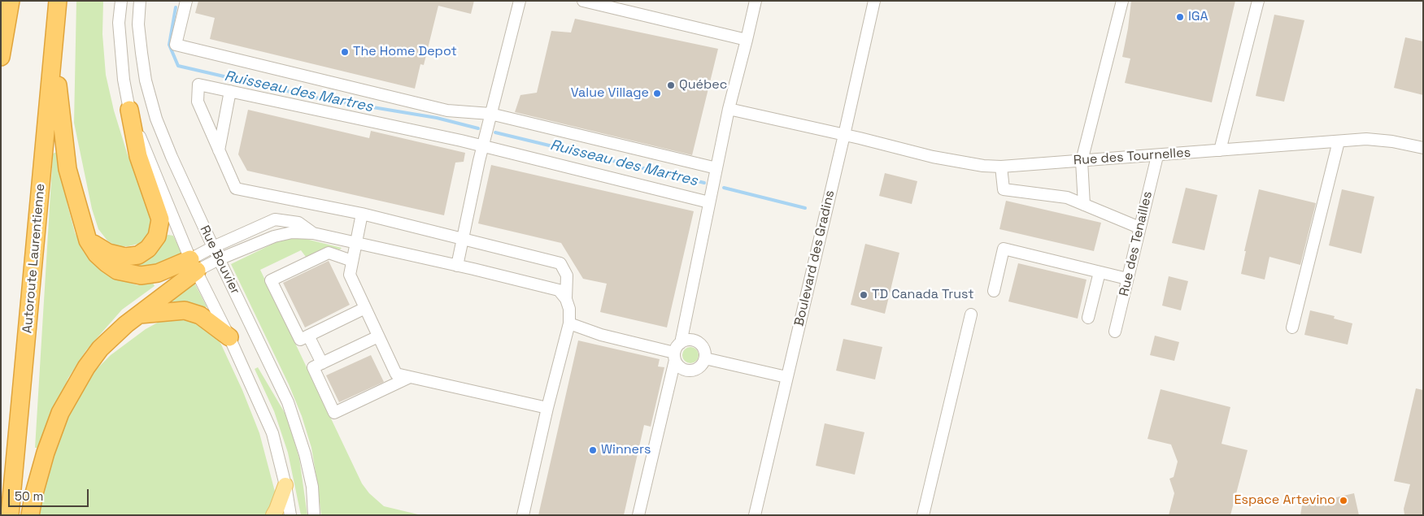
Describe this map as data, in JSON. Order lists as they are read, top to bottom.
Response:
{
  "streets": {
    "highway": ["Autoroute Laurentienne"],
    "street": [
      "Rue des Tournelles",
      "Rue des Tenailles",
      "Boulevard des Gradins",
      "Rue Bouvier"
    ]
  },
  "crossings": [
    ["Rue des Tournelles", "Rue des Tenailles"],
    ["Rue des Tournelles", "Boulevard des Gradins"]
  ],
  "water": ["Ruisseau des Martres"],
  "places": [
    "IGA",
    "The Home Depot",
    "Québec",
    "Value Village",
    "TD Canada Trust",
    "Winners",
    "Espace Artevino"
  ],
  "scale_bar": "50 m"
}
